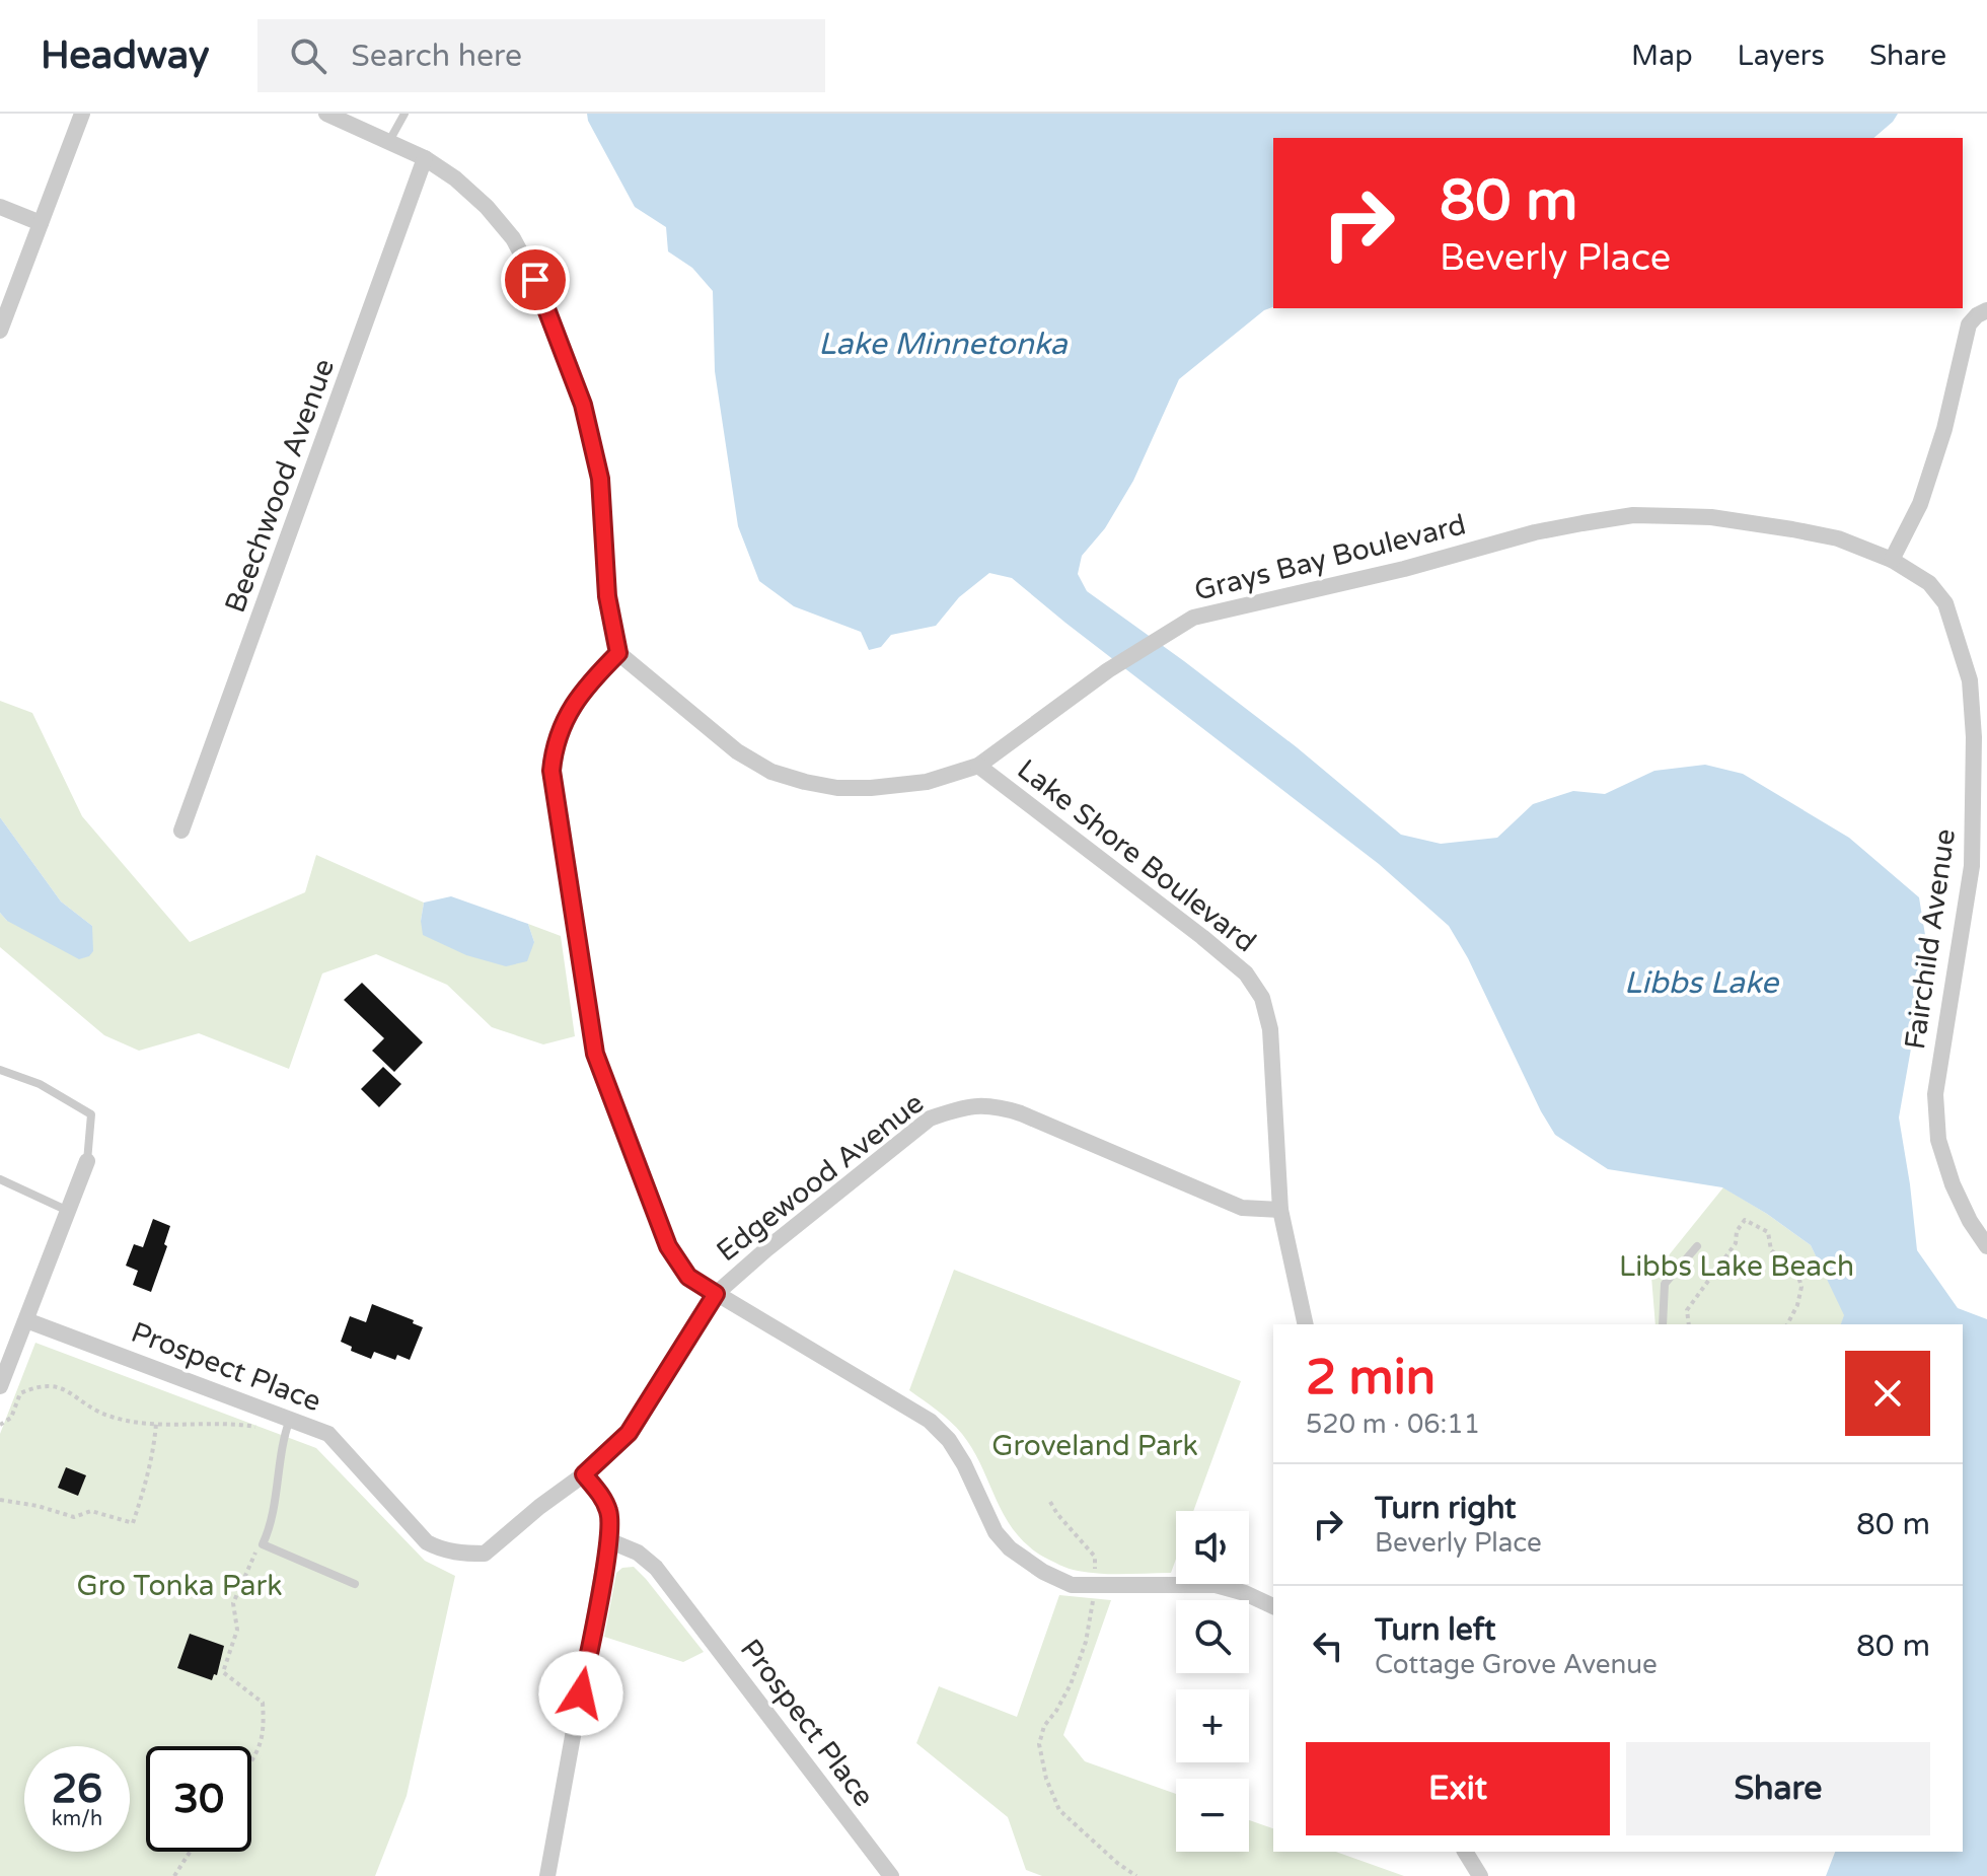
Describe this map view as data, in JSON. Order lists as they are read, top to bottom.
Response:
{
  "streets": {
    "street": [
      "Beechwood Avenue",
      "Grays Bay Boulevard",
      "Lake Shore Boulevard",
      "Fairchild Avenue",
      "Edgewood Avenue",
      "Prospect Place"
    ]
  },
  "crossings": [
    ["Grays Bay Boulevard", "Lake Shore Boulevard"],
    ["Grays Bay Boulevard", "Fairchild Avenue"],
    ["Lake Shore Boulevard", "Edgewood Avenue"],
    ["Edgewood Avenue", "Prospect Place"]
  ],
  "water": ["Lake Minnetonka", "Libbs Lake"],
  "parks": ["Libbs Lake Beach", "Groveland Park", "Gro Tonka Park"],
  "page": {
    "header": "Headway",
    "search": "Search here",
    "nav": ["Map", "Layers", "Share"],
    "turn": ["80 m", "Beverly Place"],
    "heading": ["2 min", "520 m · 06:11"],
    "list": [
      {
        "name": "Turn right",
        "note": "Beverly Place",
        "value": "80 m"
      },
      {
        "name": "Turn left",
        "note": "Cottage Grove Avenue",
        "value": "80 m"
      }
    ],
    "map_buttons": ["+", "−"],
    "buttons": ["Exit", "Share"],
    "speed": "26 km/h",
    "limit": "30"
  }
}
